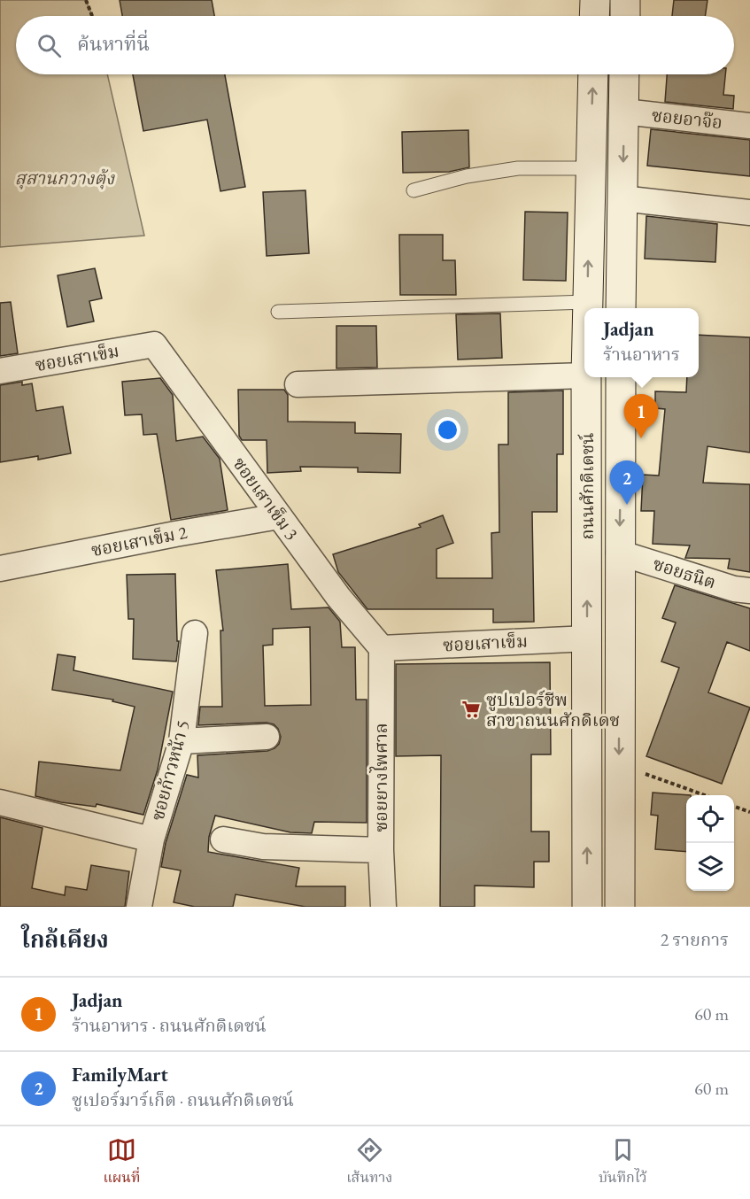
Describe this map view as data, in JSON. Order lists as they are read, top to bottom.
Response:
{
  "streets": {
    "main road": ["ถนนศักดิเดชน์"],
    "street": [
      "ซอยอาจ๊อ",
      "ซอยเสาเข็ม",
      "ซอยเสาเข็ม 3",
      "ซอยเสาเข็ม 2",
      "ซอยธนิต",
      "ซอยก้าวหน้า 5",
      "ซอยยางไพศาล"
    ]
  },
  "crossings": [
    ["ซอยเสาเข็ม", "ถนนศักดิเดชน์"],
    ["ซอยเสาเข็ม", "ซอยเสาเข็ม 3"],
    ["ซอยเสาเข็ม", "ซอยยางไพศาล"],
    ["ถนนศักดิเดชน์", "ซอยธนิต"],
    ["ซอยเสาเข็ม 3", "ซอยเสาเข็ม 2"],
    ["ซอยเสาเข็ม 3", "ซอยยางไพศาล"]
  ],
  "parks": ["สุสานกวางตุ้ง"],
  "places": {
    "supermarket": ["ซูปเปอร์ชีพ สาขาถนนศักดิเดช"]
  },
  "page": {
    "search": "ค้นหาที่นี่",
    "popup": ["Jadjan", "ร้านอาหาร"],
    "pins": ["1", "2"],
    "heading": ["ใกล้เคียง", "2 รายการ"],
    "list": [
      {
        "mark": "1",
        "name": "Jadjan",
        "note": "ร้านอาหาร · ถนนศักดิเดชน์",
        "value": "60 m"
      },
      {
        "mark": "2",
        "name": "FamilyMart",
        "note": "ซูเปอร์มาร์เก็ต · ถนนศักดิเดชน์",
        "value": "60 m"
      }
    ],
    "nav": ["แผนที่", "เส้นทาง", "บันทึกไว้"]
  }
}
